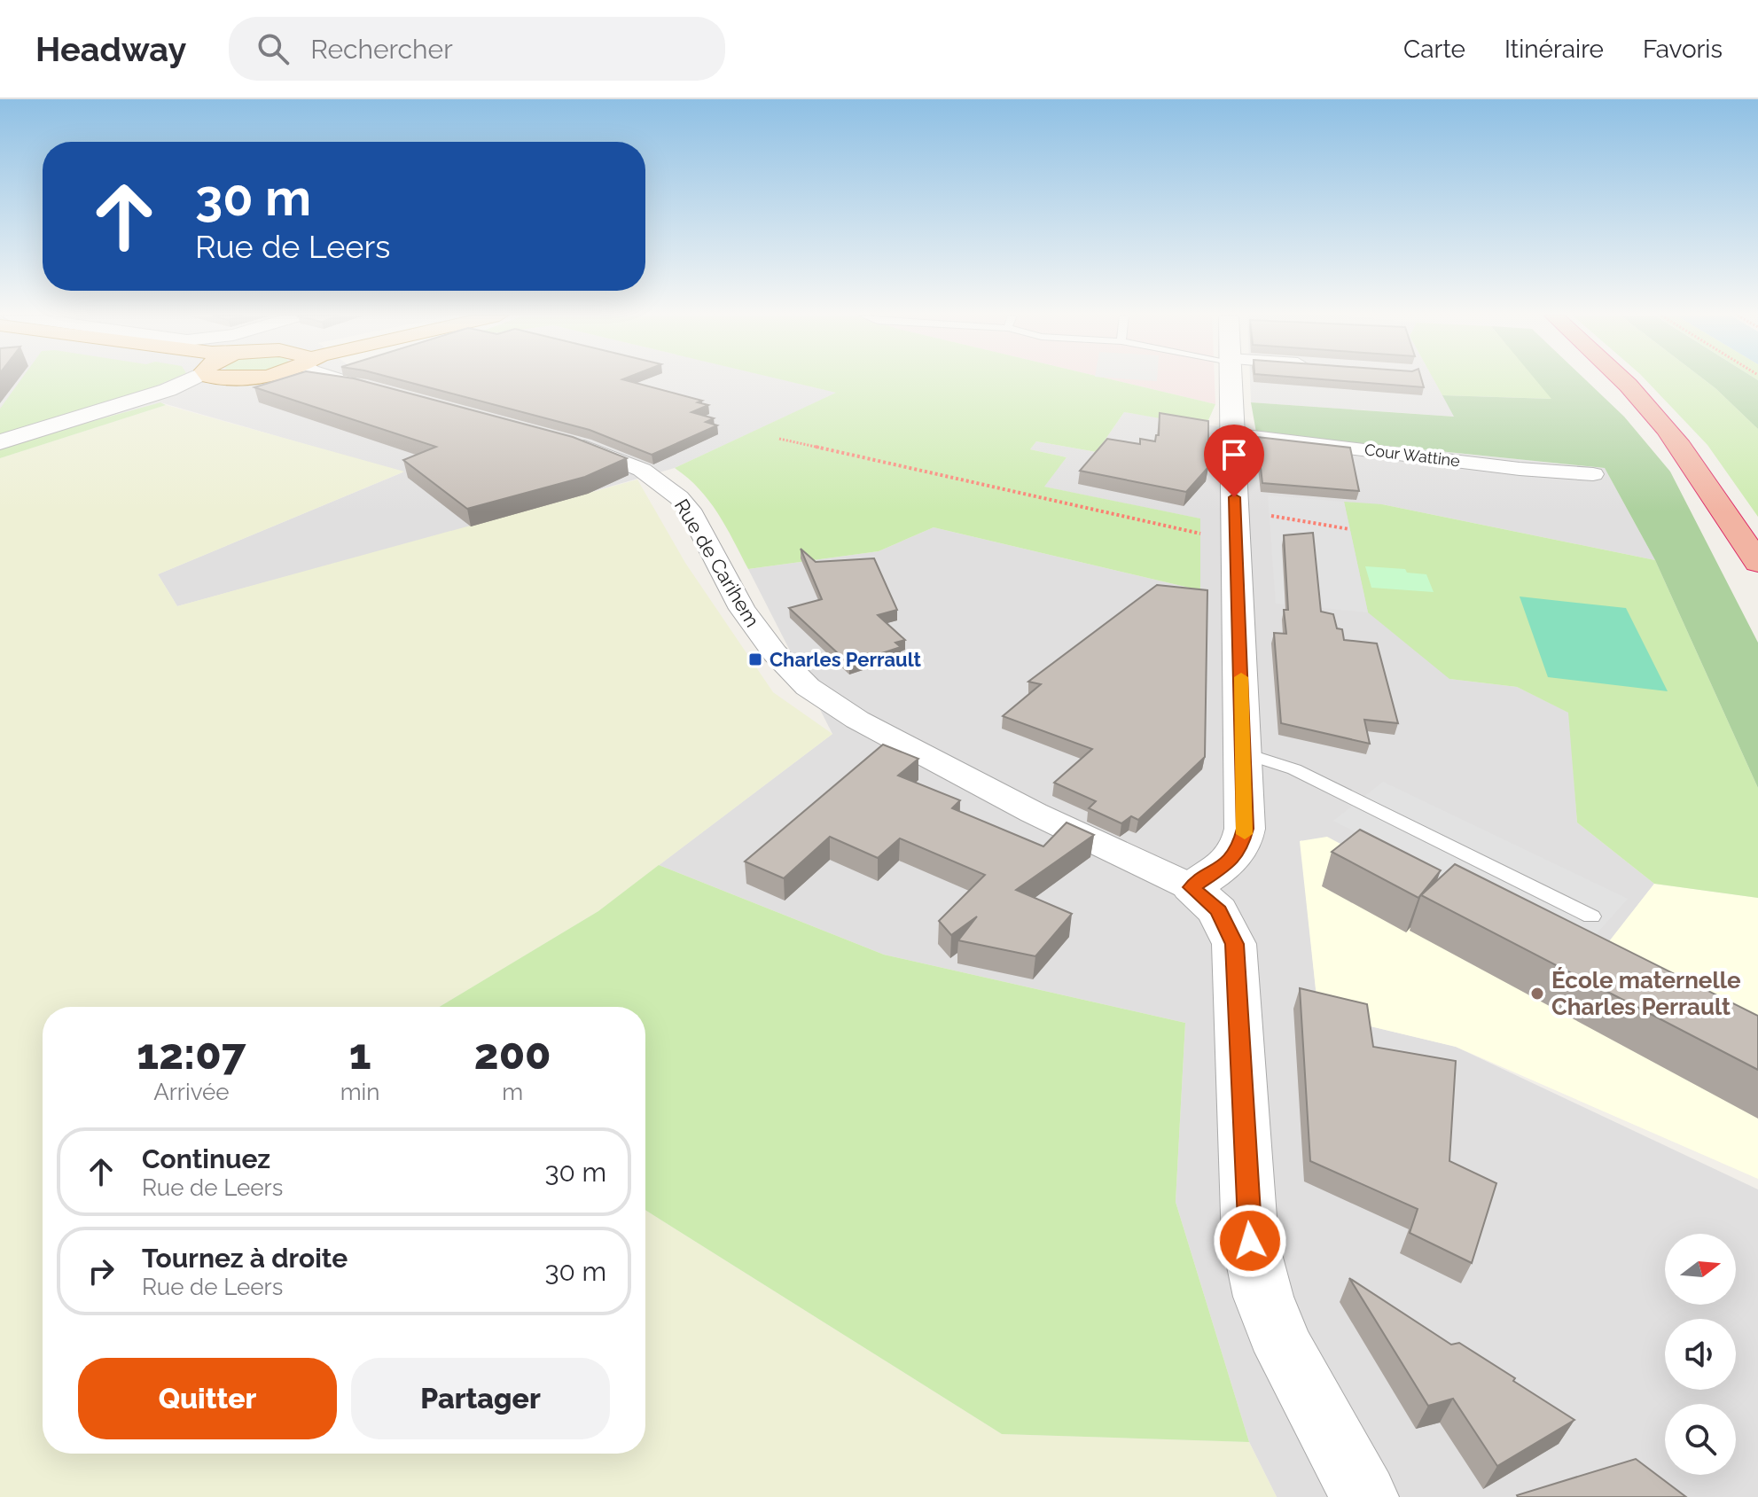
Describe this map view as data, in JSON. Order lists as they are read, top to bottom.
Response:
{
  "streets": {
    "street": ["Cour Wattine", "Rue de Carihem"]
  },
  "places": {
    "transit": ["Charles Perrault"],
    "other": ["École maternelle Charles Perrault"]
  },
  "north": "right",
  "page": {
    "header": "Headway",
    "search": "Rechercher",
    "nav": ["Carte", "Itinéraire", "Favoris"],
    "turn": ["30 m", "Rue de Leers"],
    "eta": [
      "12:07",
      "Arrivée",
      "1",
      "min",
      "200",
      "m"
    ],
    "list": [
      {
        "name": "Continuez",
        "note": "Rue de Leers",
        "value": "30 m"
      },
      {
        "name": "Tournez à droite",
        "note": "Rue de Leers",
        "value": "30 m"
      }
    ],
    "buttons": ["Quitter", "Partager"]
  }
}
